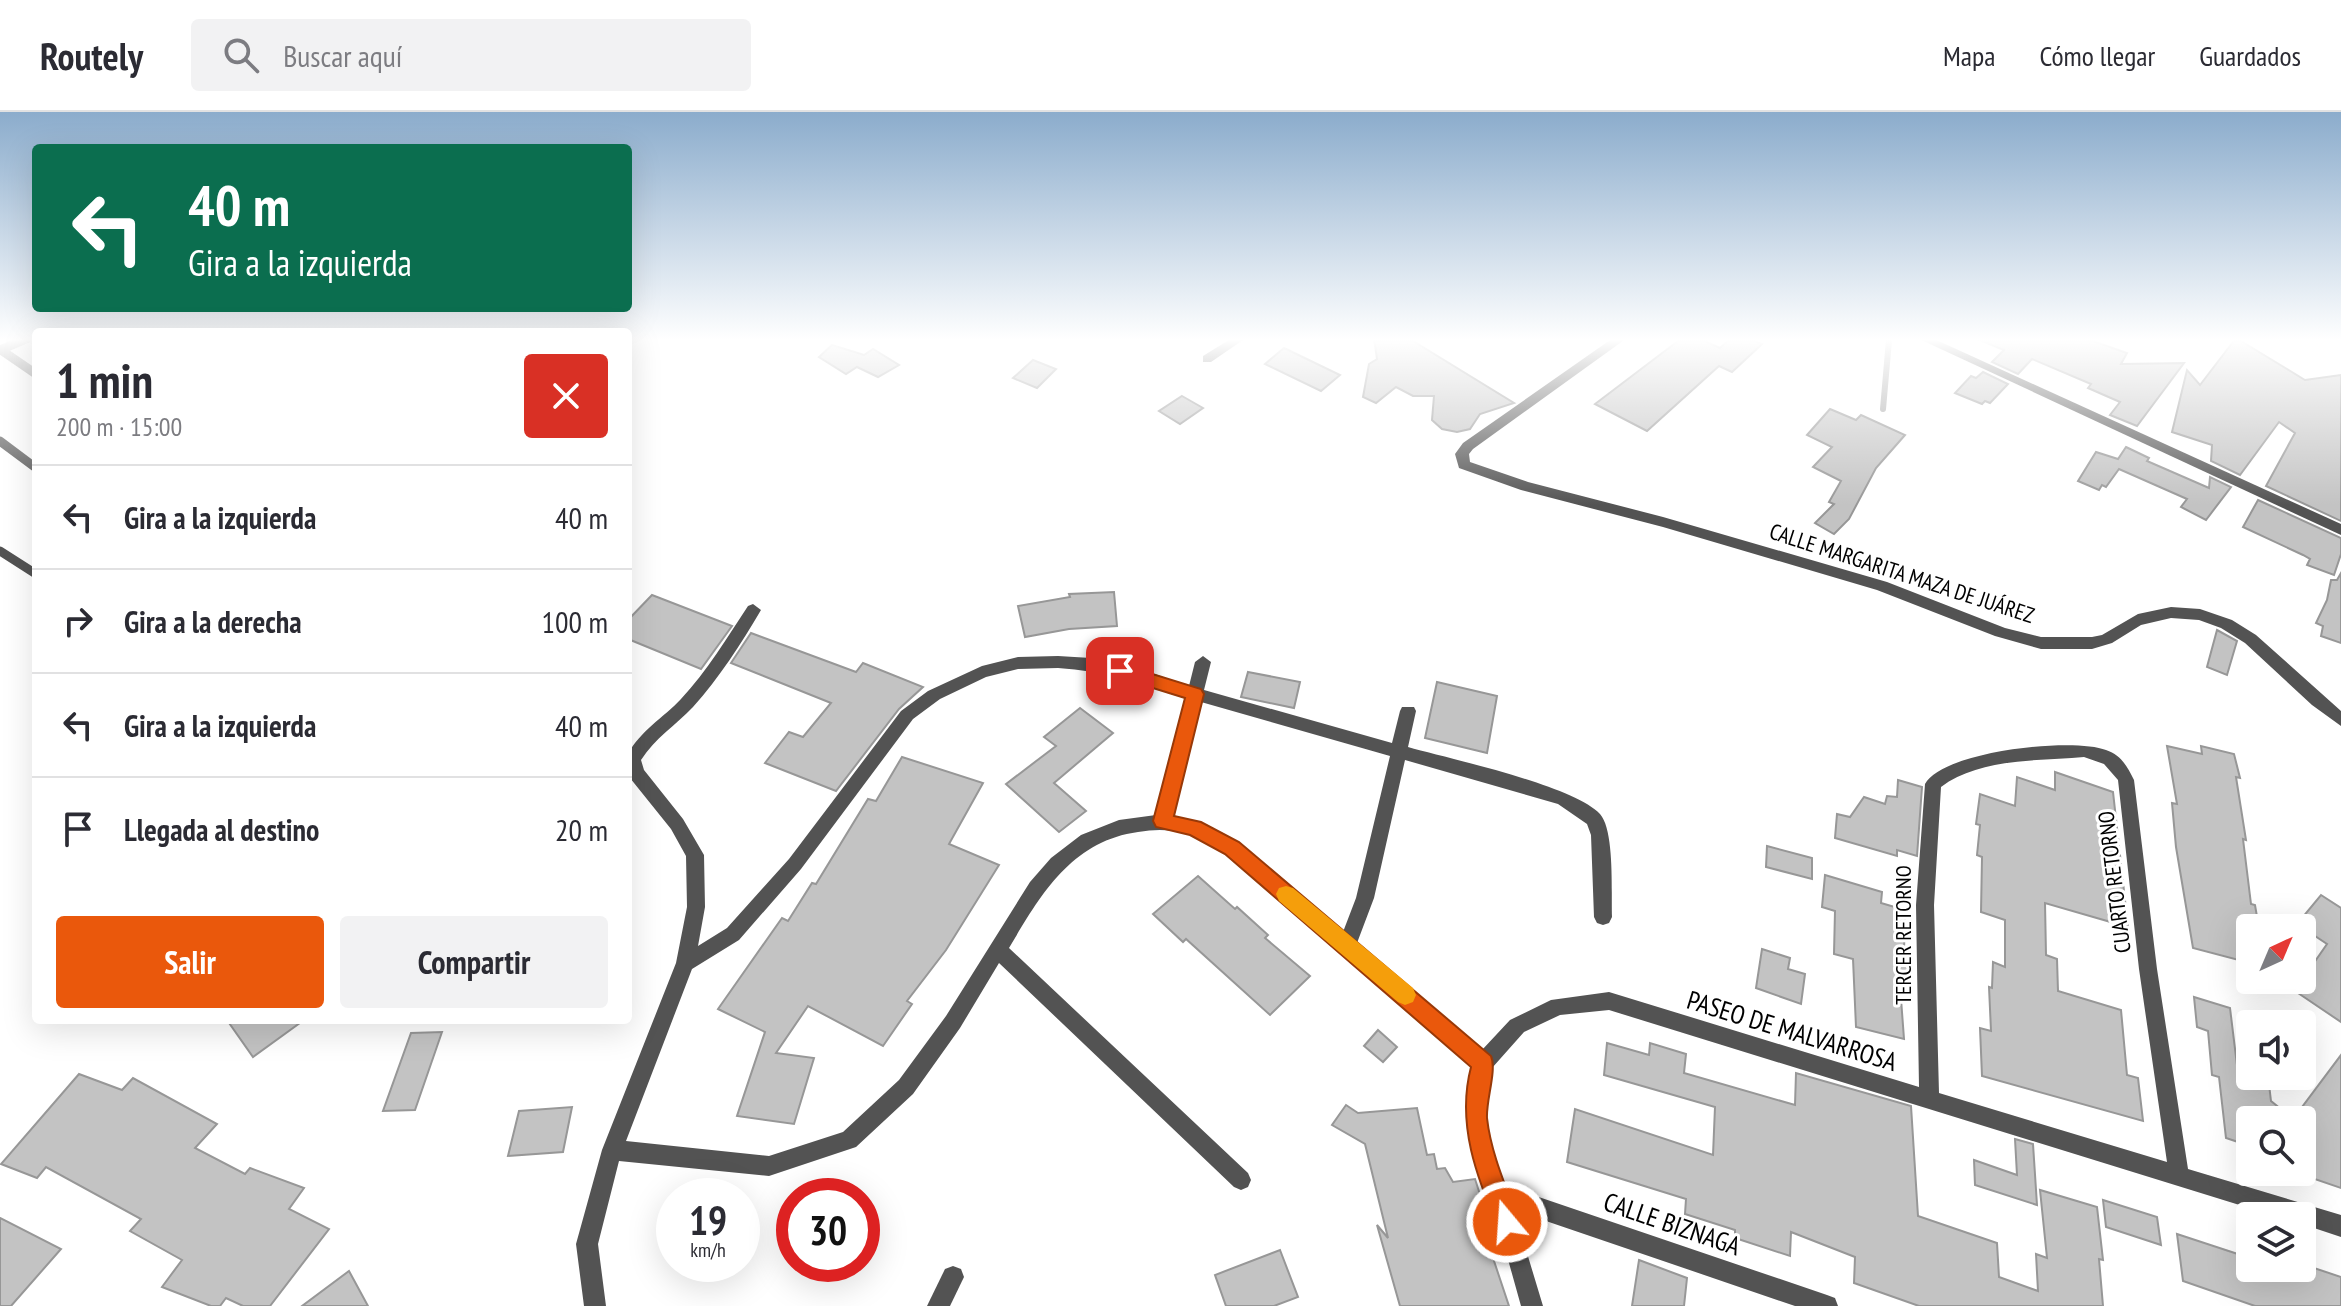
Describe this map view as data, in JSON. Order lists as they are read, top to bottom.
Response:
{
  "streets": {
    "street": [
      "CALLE MARGARITA MAZA DE JUÁREZ",
      "CUARTO RETORNO",
      "TERCER RETORNO",
      "PASEO DE MALVARROSA",
      "CALLE BIZNAGA"
    ]
  },
  "crossings": [
    ["CUARTO RETORNO", "TERCER RETORNO"],
    ["CUARTO RETORNO", "PASEO DE MALVARROSA"],
    ["TERCER RETORNO", "PASEO DE MALVARROSA"]
  ],
  "north": "top right",
  "page": {
    "header": "Routely",
    "search": "Buscar aquí",
    "nav": ["Mapa", "Cómo llegar", "Guardados"],
    "turn": ["40 m", "Gira a la izquierda"],
    "heading": ["1 min", "200 m · 15:00"],
    "list": [
      {
        "name": "Gira a la izquierda",
        "value": "40 m"
      },
      {
        "name": "Gira a la derecha",
        "value": "100 m"
      },
      {
        "name": "Gira a la izquierda",
        "value": "40 m"
      },
      {
        "name": "Llegada al destino",
        "value": "20 m"
      }
    ],
    "buttons": ["Salir", "Compartir"],
    "speed": "19 km/h",
    "limit": "30"
  }
}
